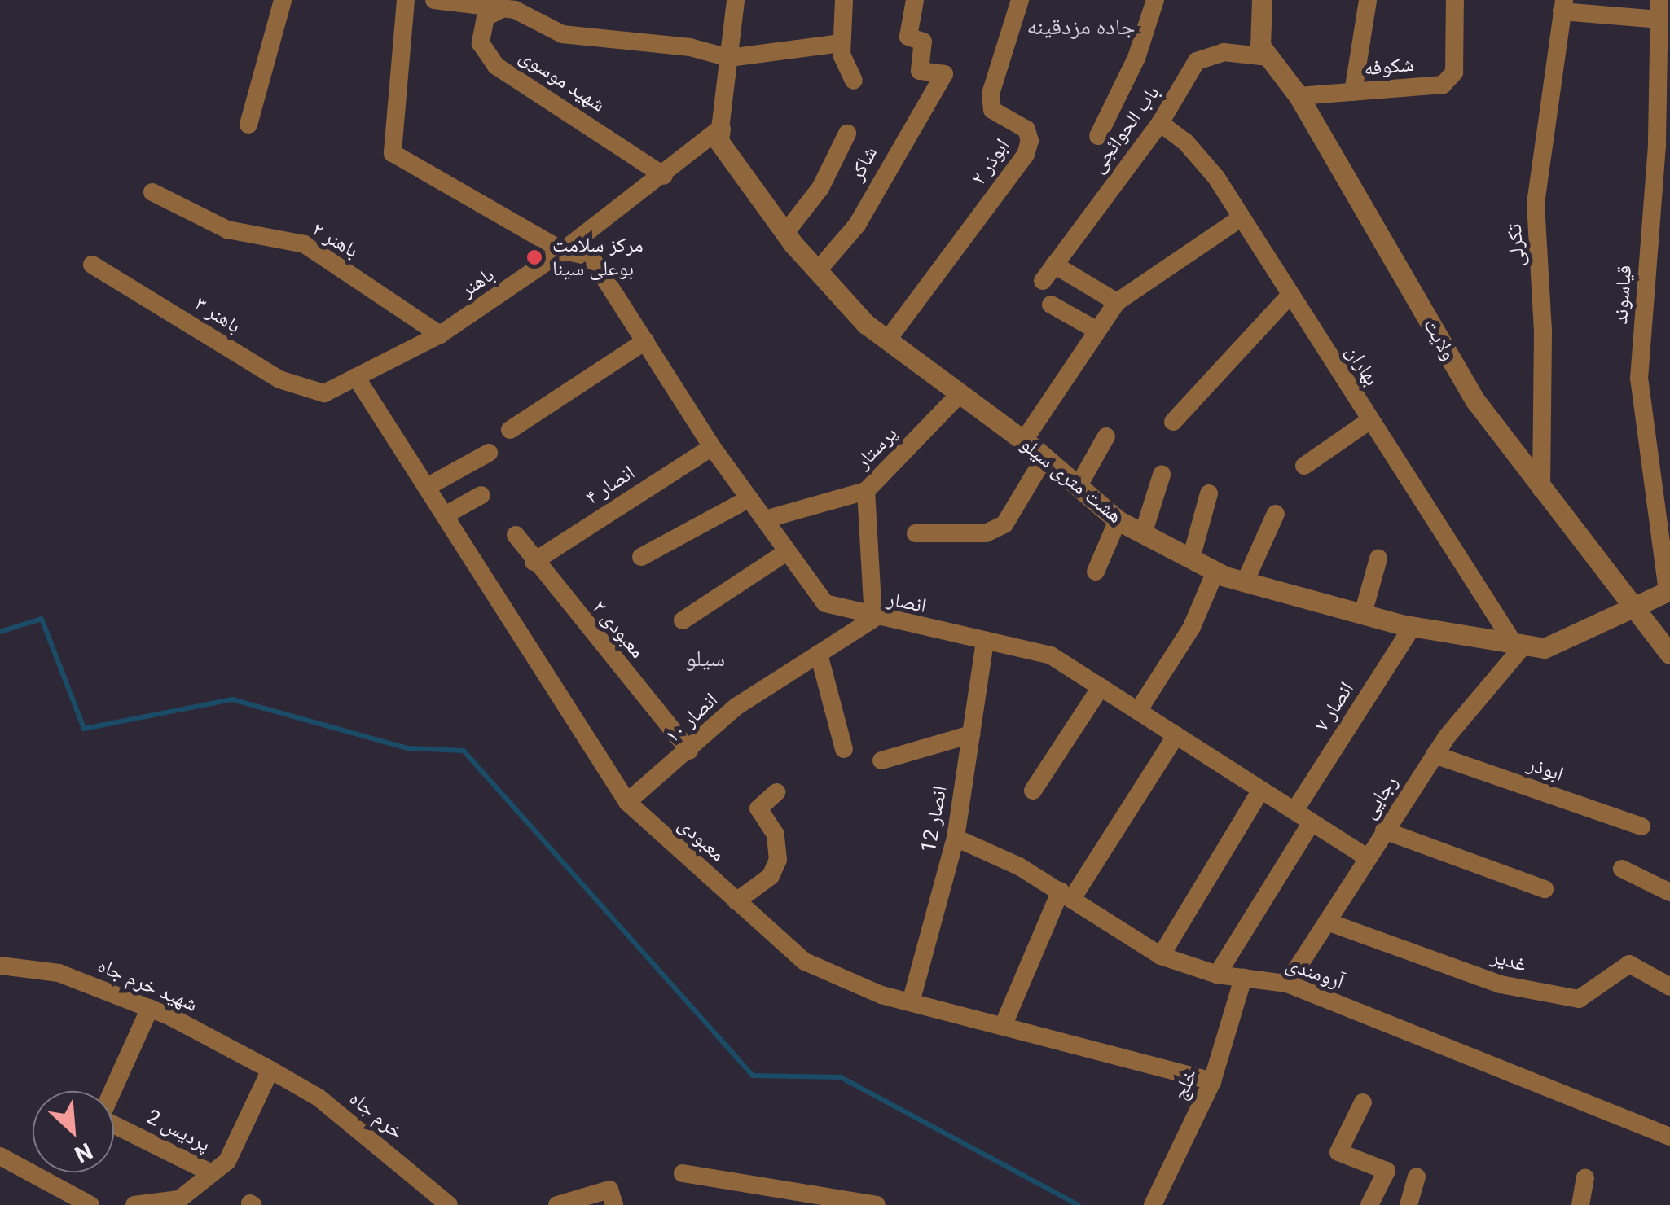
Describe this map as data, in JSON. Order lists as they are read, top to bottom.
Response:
{
  "streets": {
    "street": [
      "شکوفه",
      "شهید موسوی",
      "باب الحوائجی",
      "ابوذر ۲",
      "شاکر",
      "باهنر ۲",
      "تکرلی",
      "باهنر",
      "قیاسوند",
      "باهنر ۳",
      "ولایت",
      "بهاران",
      "پرستار",
      "هشت متری سیلو",
      "انصار ۴",
      "انصار",
      "معبودی ۲",
      "انصار ۷",
      "انصار ۱۰",
      "ابوذر",
      "رجایی",
      "انصار 12",
      "معبودی",
      "غدیر",
      "آرومندی",
      "شهید خرم جاه",
      "خلج",
      "خرم جاه",
      "پردیس 2"
    ]
  },
  "crossings": [
    ["شکوفه", "ولایت"],
    ["شهید موسوی", "باهنر"],
    ["باب الحوائجی", "ولایت"],
    ["باب الحوائجی", "بهاران"],
    ["ابوذر ۲", "هشت متری سیلو"],
    ["شاکر", "هشت متری سیلو"],
    ["باهنر ۲", "باهنر"],
    ["تکرلی", "ولایت"],
    ["باهنر", "باهنر ۳"],
    ["باهنر", "هشت متری سیلو"],
    ["باهنر", "انصار"],
    ["باهنر", "معبودی"],
    ["قیاسوند", "هشت متری سیلو"],
    ["ولایت", "هشت متری سیلو"],
    ["بهاران", "هشت متری سیلو"],
    ["بهاران", "رجایی"],
    ["پرستار", "هشت متری سیلو"],
    ["پرستار", "انصار"],
    ["هشت متری سیلو", "انصار ۷"],
    ["هشت متری سیلو", "رجایی"],
    ["انصار ۴", "انصار"],
    ["انصار ۴", "معبودی ۲"],
    ["انصار", "انصار ۷"],
    ["انصار", "انصار ۱۰"],
    ["انصار", "رجایی"],
    ["انصار", "انصار 12"],
    ["معبودی ۲", "انصار ۱۰"],
    ["انصار ۱۰", "معبودی"],
    ["ابوذر", "رجایی"],
    ["رجایی", "غدیر"],
    ["رجایی", "آرومندی"],
    ["انصار 12", "معبودی"],
    ["انصار 12", "آرومندی"],
    ["معبودی", "خلج"],
    ["آرومندی", "خلج"],
    ["شهید خرم جاه", "خرم جاه"],
    ["شهید خرم جاه", "پردیس 2"]
  ],
  "districts": ["جاده مزدقینه", "سیلو"],
  "places": ["مرکز سلامت بوعلی سینا"],
  "north": "bottom right"
}
